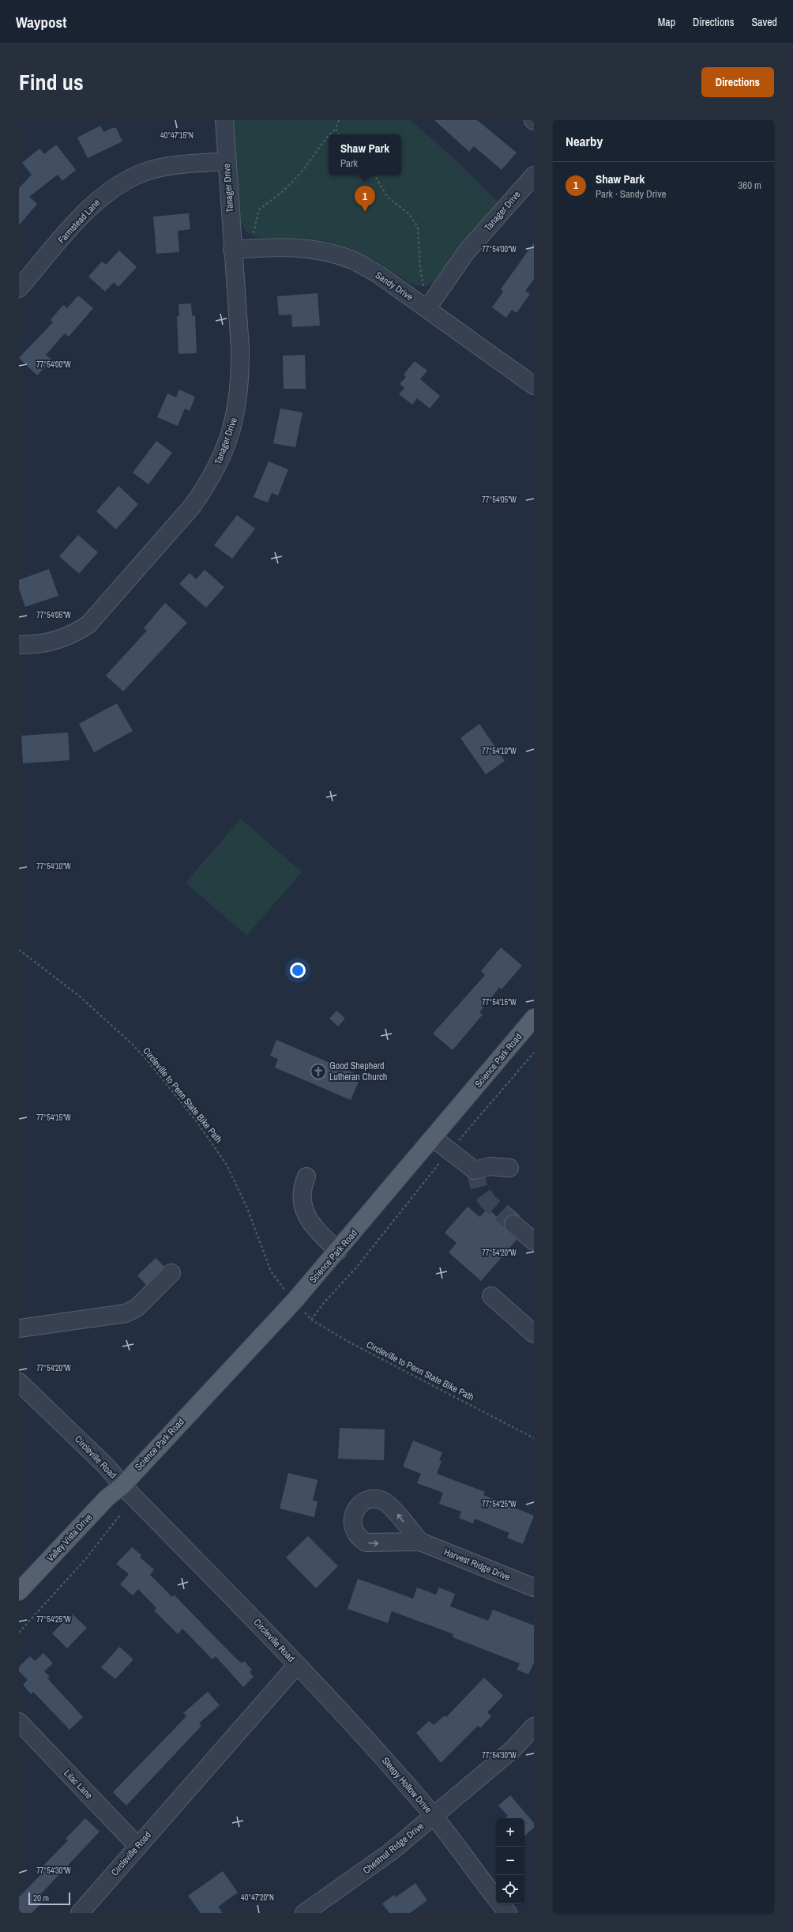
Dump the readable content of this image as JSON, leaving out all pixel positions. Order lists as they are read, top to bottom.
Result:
{
  "streets": {
    "main road": ["Science Park Road", "Valley Vista Drive"],
    "street": [
      "Tanager Drive",
      "Farmstead Lane",
      "Sandy Drive",
      "Circleville Road",
      "Harvest Ridge Drive",
      "Lilac Lane",
      "Sleepy Hollow Drive",
      "Chestnut Ridge Drive"
    ],
    "path": ["Circleville to Penn State Bike Path"]
  },
  "crossings": [
    ["Tanager Drive", "Farmstead Lane"],
    ["Tanager Drive", "Sandy Drive"],
    ["Science Park Road", "Circleville Road"],
    ["Science Park Road", "Valley Vista Drive"],
    ["Circleville Road", "Valley Vista Drive"],
    ["Circleville Road", "Lilac Lane"],
    ["Circleville Road", "Sleepy Hollow Drive"],
    ["Sleepy Hollow Drive", "Chestnut Ridge Drive"]
  ],
  "places": {
    "church": ["Good Shepherd Lutheran Church"]
  },
  "scale_bar": "20 m",
  "page": {
    "header": "Waypost",
    "nav": ["Map", "Directions", "Saved"],
    "title": "Find us",
    "buttons": "Directions",
    "heading": "Nearby",
    "popup": ["Shaw Park", "Park"],
    "list": [
      {
        "mark": "1",
        "name": "Shaw Park",
        "note": "Park · Sandy Drive",
        "value": "360 m"
      }
    ],
    "pins": "1",
    "map_buttons": ["+", "−"],
    "scale": "20 m"
  },
  "coordinates": [
    "40°47'15\"N",
    "77°54'00\"W",
    "77°54'05\"W",
    "77°54'10\"W",
    "77°54'15\"W",
    "77°54'20\"W",
    "77°54'25\"W",
    "77°54'30\"W",
    "40°47'20\"N"
  ]
}
